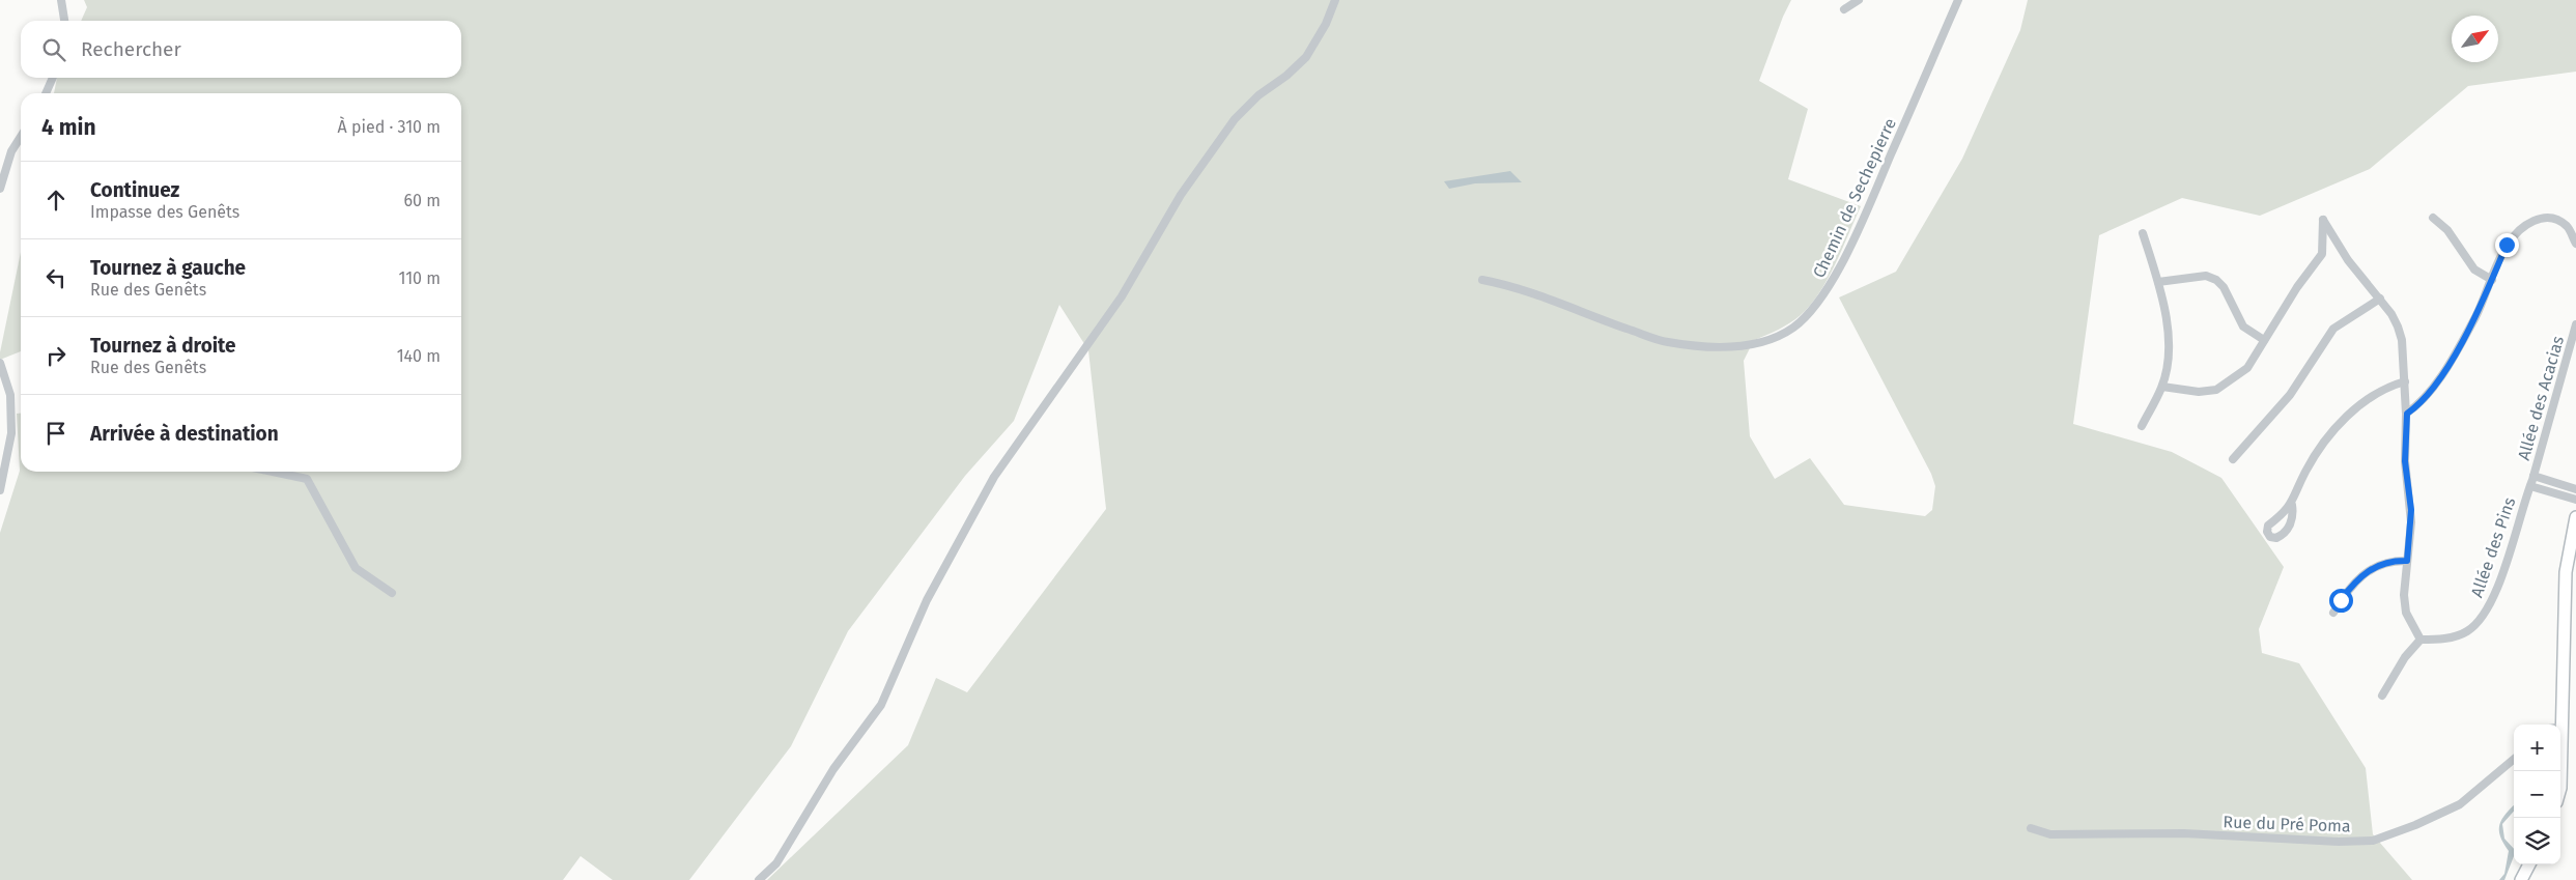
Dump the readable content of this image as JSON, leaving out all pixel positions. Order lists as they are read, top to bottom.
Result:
{
  "streets": {
    "street": [
      "Chemin de Sechepierre",
      "Allée des Acacias",
      "Allée des Pins",
      "Rue du Pré Poma"
    ]
  },
  "crossings": [
    ["Allée des Acacias", "Allée des Pins"]
  ],
  "north": "top right",
  "page": {
    "search": "Rechercher",
    "heading": ["4 min", "À pied · 310 m"],
    "list": [
      ["Continuez", "Impasse des Genêts", "60 m"],
      ["Tournez à gauche", "Rue des Genêts", "110 m"],
      ["Tournez à droite", "Rue des Genêts", "140 m"],
      "Arrivée à destination"
    ],
    "map_buttons": ["+", "−"]
  }
}
